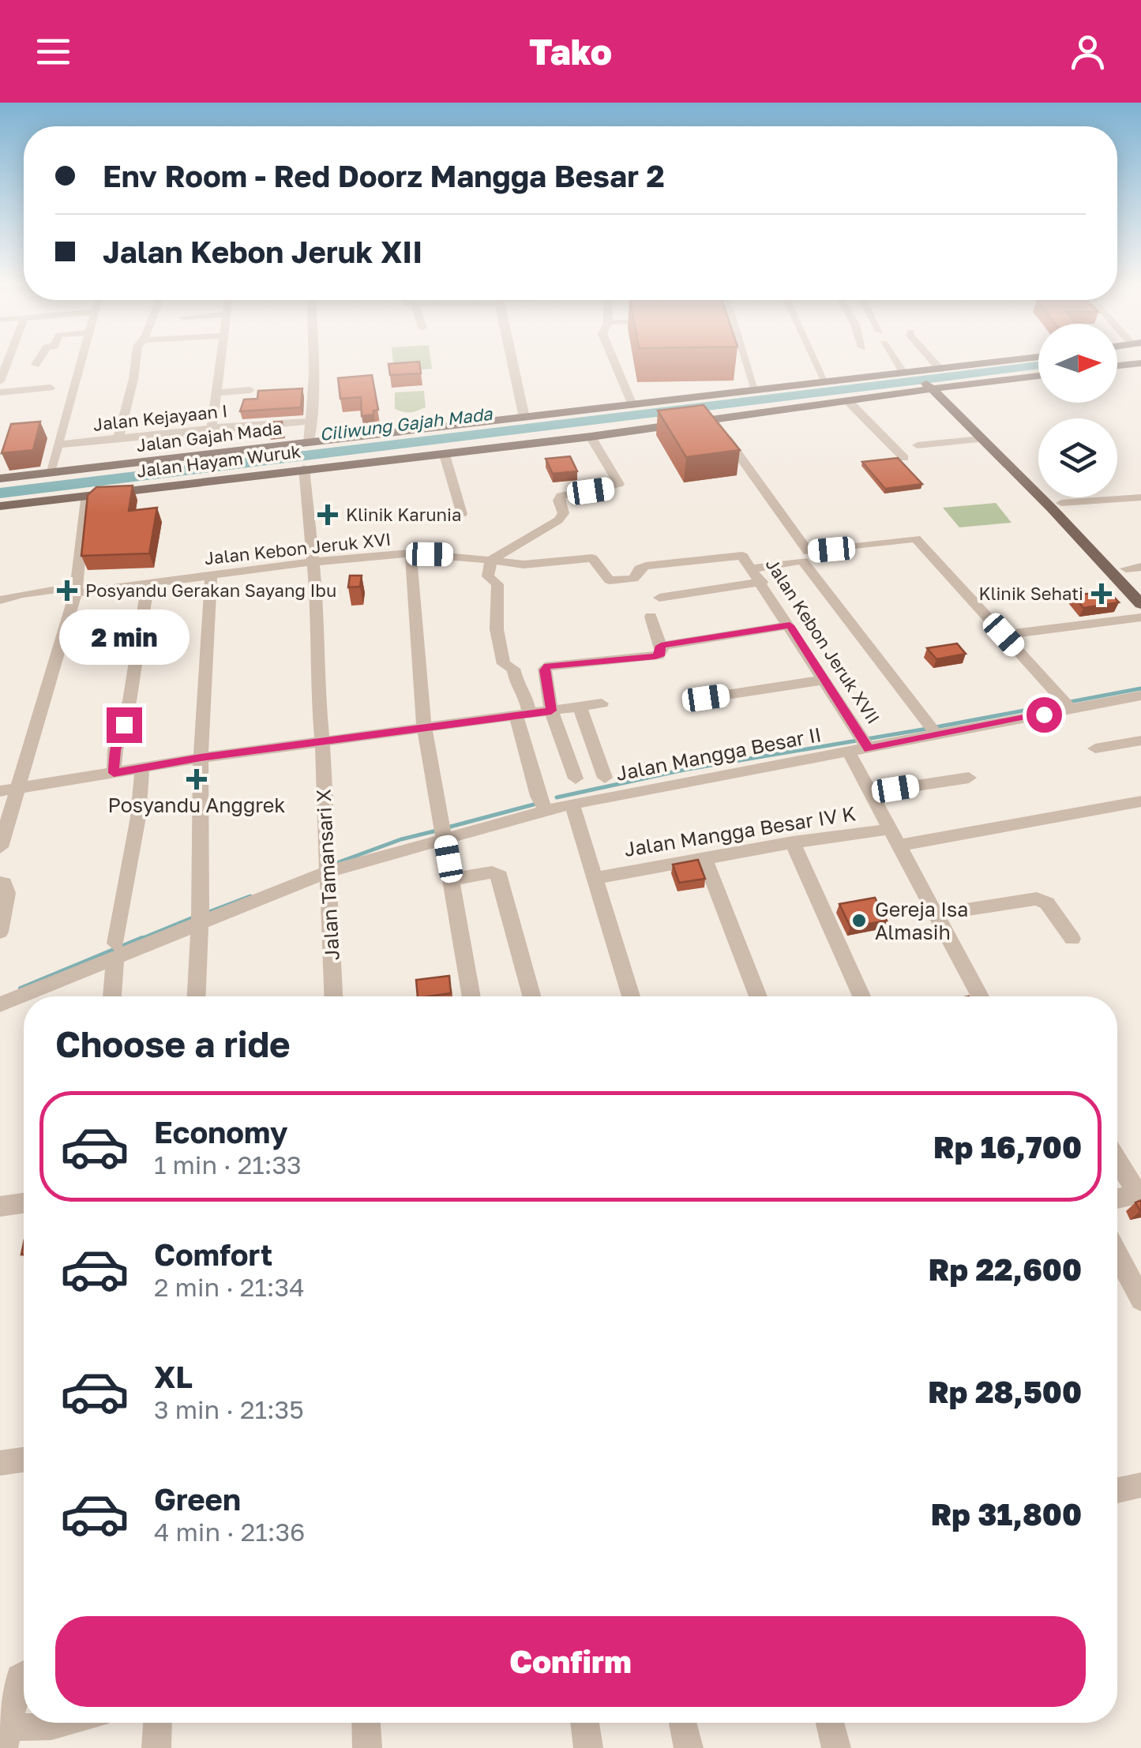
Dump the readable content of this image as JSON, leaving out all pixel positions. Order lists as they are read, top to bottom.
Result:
{
  "streets": {
    "main road": ["Jalan Gajah Mada", "Jalan Hayam Wuruk"],
    "street": [
      "Jalan Kejayaan I",
      "Jalan Kebon Jeruk XVI",
      "Jalan Kebon Jeruk XVII",
      "Jalan Mangga Besar II",
      "Jalan Mangga Besar IV K",
      "Jalan Tamansari X"
    ]
  },
  "crossings": [
    ["Jalan Gajah Mada", "Jalan Hayam Wuruk"],
    ["Jalan Hayam Wuruk", "Jalan Tamansari X"],
    ["Jalan Kebon Jeruk XVI", "Jalan Kebon Jeruk XVII"],
    ["Jalan Kebon Jeruk XVI", "Jalan Tamansari X"],
    ["Jalan Kebon Jeruk XVII", "Jalan Mangga Besar II"],
    ["Jalan Mangga Besar II", "Jalan Tamansari X"]
  ],
  "water": ["Ciliwung Gajah Mada"],
  "places": {
    "health": [
      "Klinik Karunia",
      "Posyandu Gerakan Sayang Ibu",
      "Klinik Sehati",
      "Posyandu Anggrek"
    ],
    "other": ["Gereja Isa Almasih"]
  },
  "north": "right",
  "page": {
    "header": "Tako",
    "banner": ["Env Room - Red Doorz Mangga Besar 2", "Jalan Kebon Jeruk XII"],
    "bubble": "2 min",
    "heading": "Choose a ride",
    "list": [
      {
        "name": "Economy",
        "note": "1 min · 21:33",
        "value": "Rp 16,700"
      },
      {
        "name": "Comfort",
        "note": "2 min · 21:34",
        "value": "Rp 22,600"
      },
      {
        "name": "XL",
        "note": "3 min · 21:35",
        "value": "Rp 28,500"
      },
      {
        "name": "Green",
        "note": "4 min · 21:36",
        "value": "Rp 31,800"
      }
    ],
    "buttons": "Confirm"
  }
}
